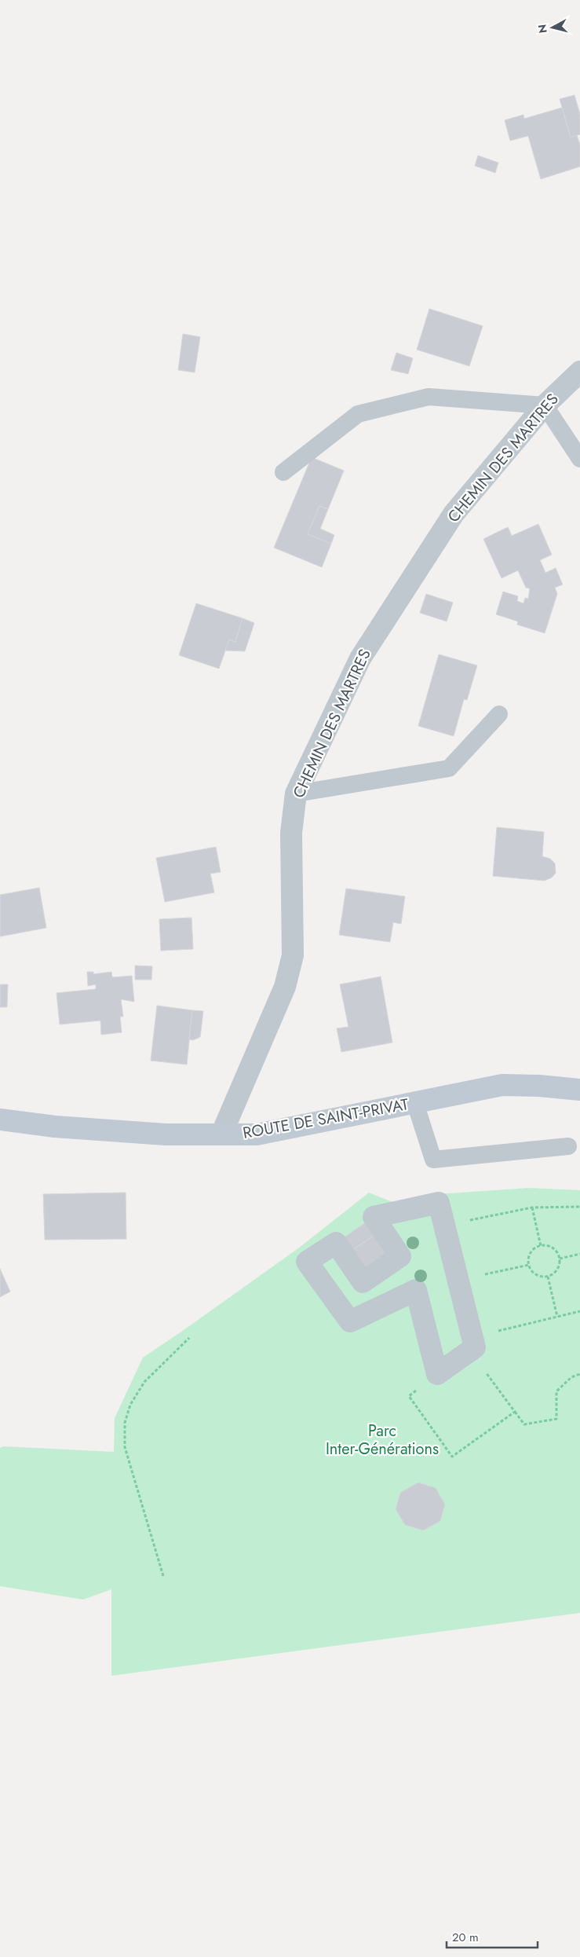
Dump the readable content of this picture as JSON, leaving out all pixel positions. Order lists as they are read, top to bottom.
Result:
{
  "streets": {
    "street": ["CHEMIN DES MARTRES", "ROUTE DE SAINT-PRIVAT"]
  },
  "crossings": [
    ["CHEMIN DES MARTRES", "ROUTE DE SAINT-PRIVAT"]
  ],
  "parks": ["Parc Inter-Générations"],
  "scale_bar": "20 m",
  "north": "left"
}
